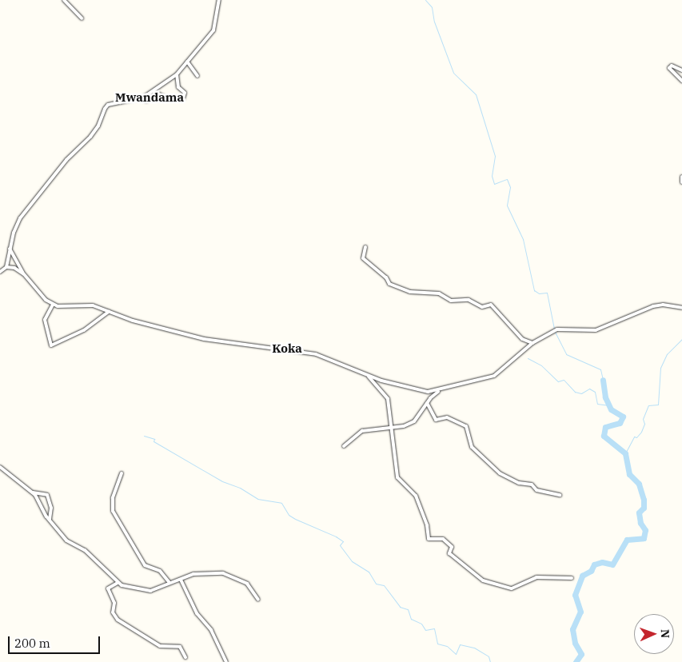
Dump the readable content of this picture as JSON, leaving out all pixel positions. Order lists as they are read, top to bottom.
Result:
{
  "districts": ["Mwandama", "Koka"],
  "scale_bar": "200 m",
  "north": "right"
}
